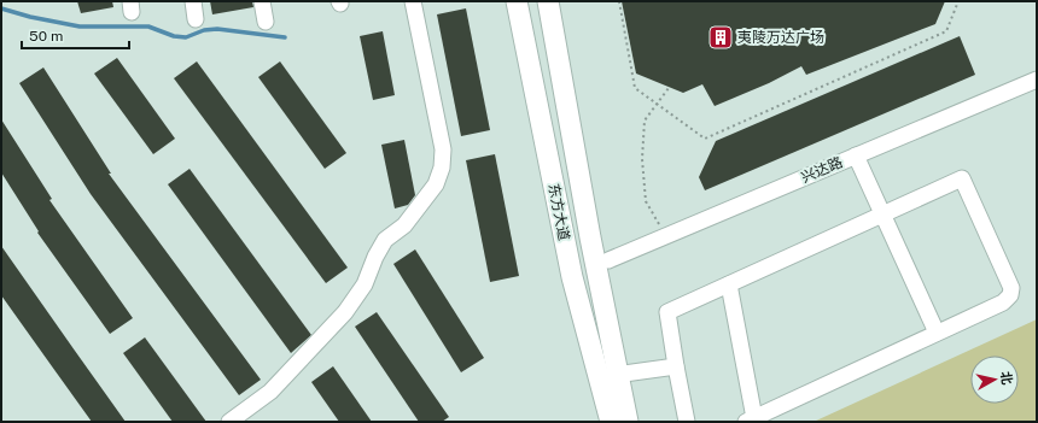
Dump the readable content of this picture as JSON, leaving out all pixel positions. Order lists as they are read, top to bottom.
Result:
{
  "streets": {
    "main road": ["东方大道"],
    "street": ["兴达路"]
  },
  "places": {
    "building": ["夷陵万达广场"]
  },
  "scale_bar": "50 m",
  "north": "right"
}
